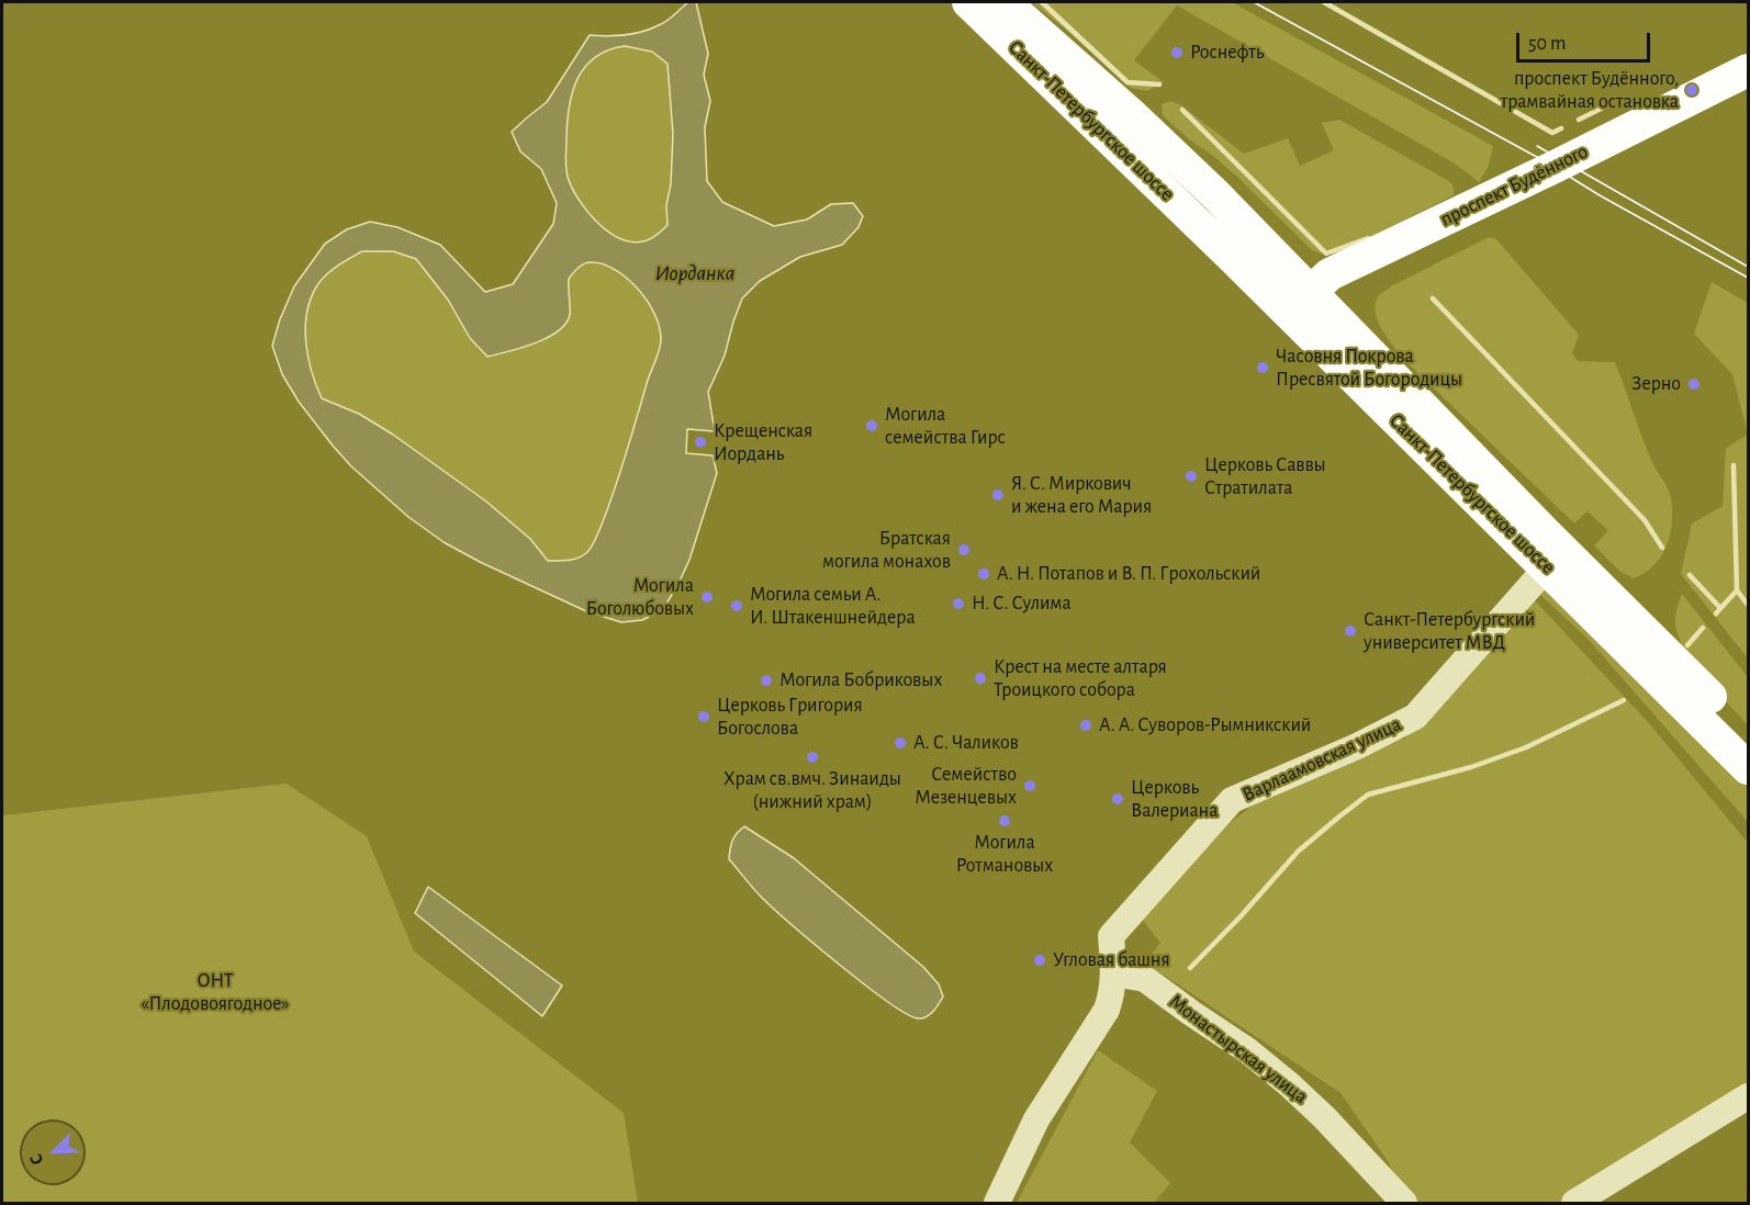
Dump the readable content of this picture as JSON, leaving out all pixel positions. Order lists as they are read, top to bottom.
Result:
{
  "streets": {
    "main road": ["Санкт-Петербургское шоссе", "проспект Будённого"],
    "street": ["Варлаамовская улица", "Монастырская улица"]
  },
  "crossings": [
    ["Санкт-Петербургское шоссе", "проспект Будённого"],
    ["Санкт-Петербургское шоссе", "Варлаамовская улица"],
    ["Варлаамовская улица", "Монастырская улица"]
  ],
  "water": ["Иорданка"],
  "parks": ["ОНТ «Плодовоягодное»"],
  "places": [
    "Роснефть",
    "проспект Будённого, трамвайная остановка",
    "Часовня Покрова Пресвятой Богородицы",
    "Зерно",
    "Могила семейства Гирс",
    "Крещенская Иордань",
    "Церковь Саввы Стратилата",
    "Я. С. Миркович и жена его Мария",
    "Братская могила монахов",
    "А. Н. Потапов и В. П. Грохольский",
    "Могила Боголюбовых",
    "Н. С. Сулима",
    "Могила семьи А. И. Штакеншнейдера",
    "Санкт-Петербургский университет МВД",
    "Крест на месте алтаря Троицкого собора",
    "Могила Бобриковых",
    "Церковь Григория Богослова",
    "А. А. Суворов-Рымникский",
    "А. С. Чаликов",
    "Храм св.вмч. Зинаиды (нижний храм)",
    "Семейство Мезенцевых",
    "Церковь Валериана",
    "Могила Ротмановых",
    "Угловая башня"
  ],
  "scale_bar": "50 m",
  "north": "bottom left"
}
